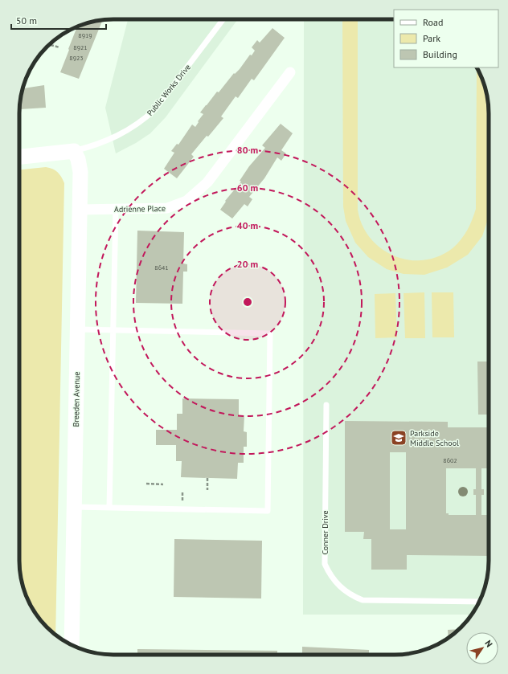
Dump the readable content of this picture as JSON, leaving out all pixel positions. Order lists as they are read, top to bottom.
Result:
{
  "streets": {
    "street": ["Adrienne Place", "Breeden Avenue"],
    "lane": ["Public Works Drive", "Conner Drive"]
  },
  "crossings": [
    ["Public Works Drive", "Breeden Avenue"],
    ["Adrienne Place", "Breeden Avenue"]
  ],
  "places": {
    "school or university": ["Parkside Middle School"]
  },
  "house_numbers": [
    "8919",
    "8921",
    "8923",
    "8641",
    "8602"
  ],
  "legend": ["Road", "Park", "Building"],
  "scale_bar": "50 m",
  "north": "top right",
  "rings": [
    "80 m",
    "60 m",
    "40 m",
    "20 m"
  ]
}
